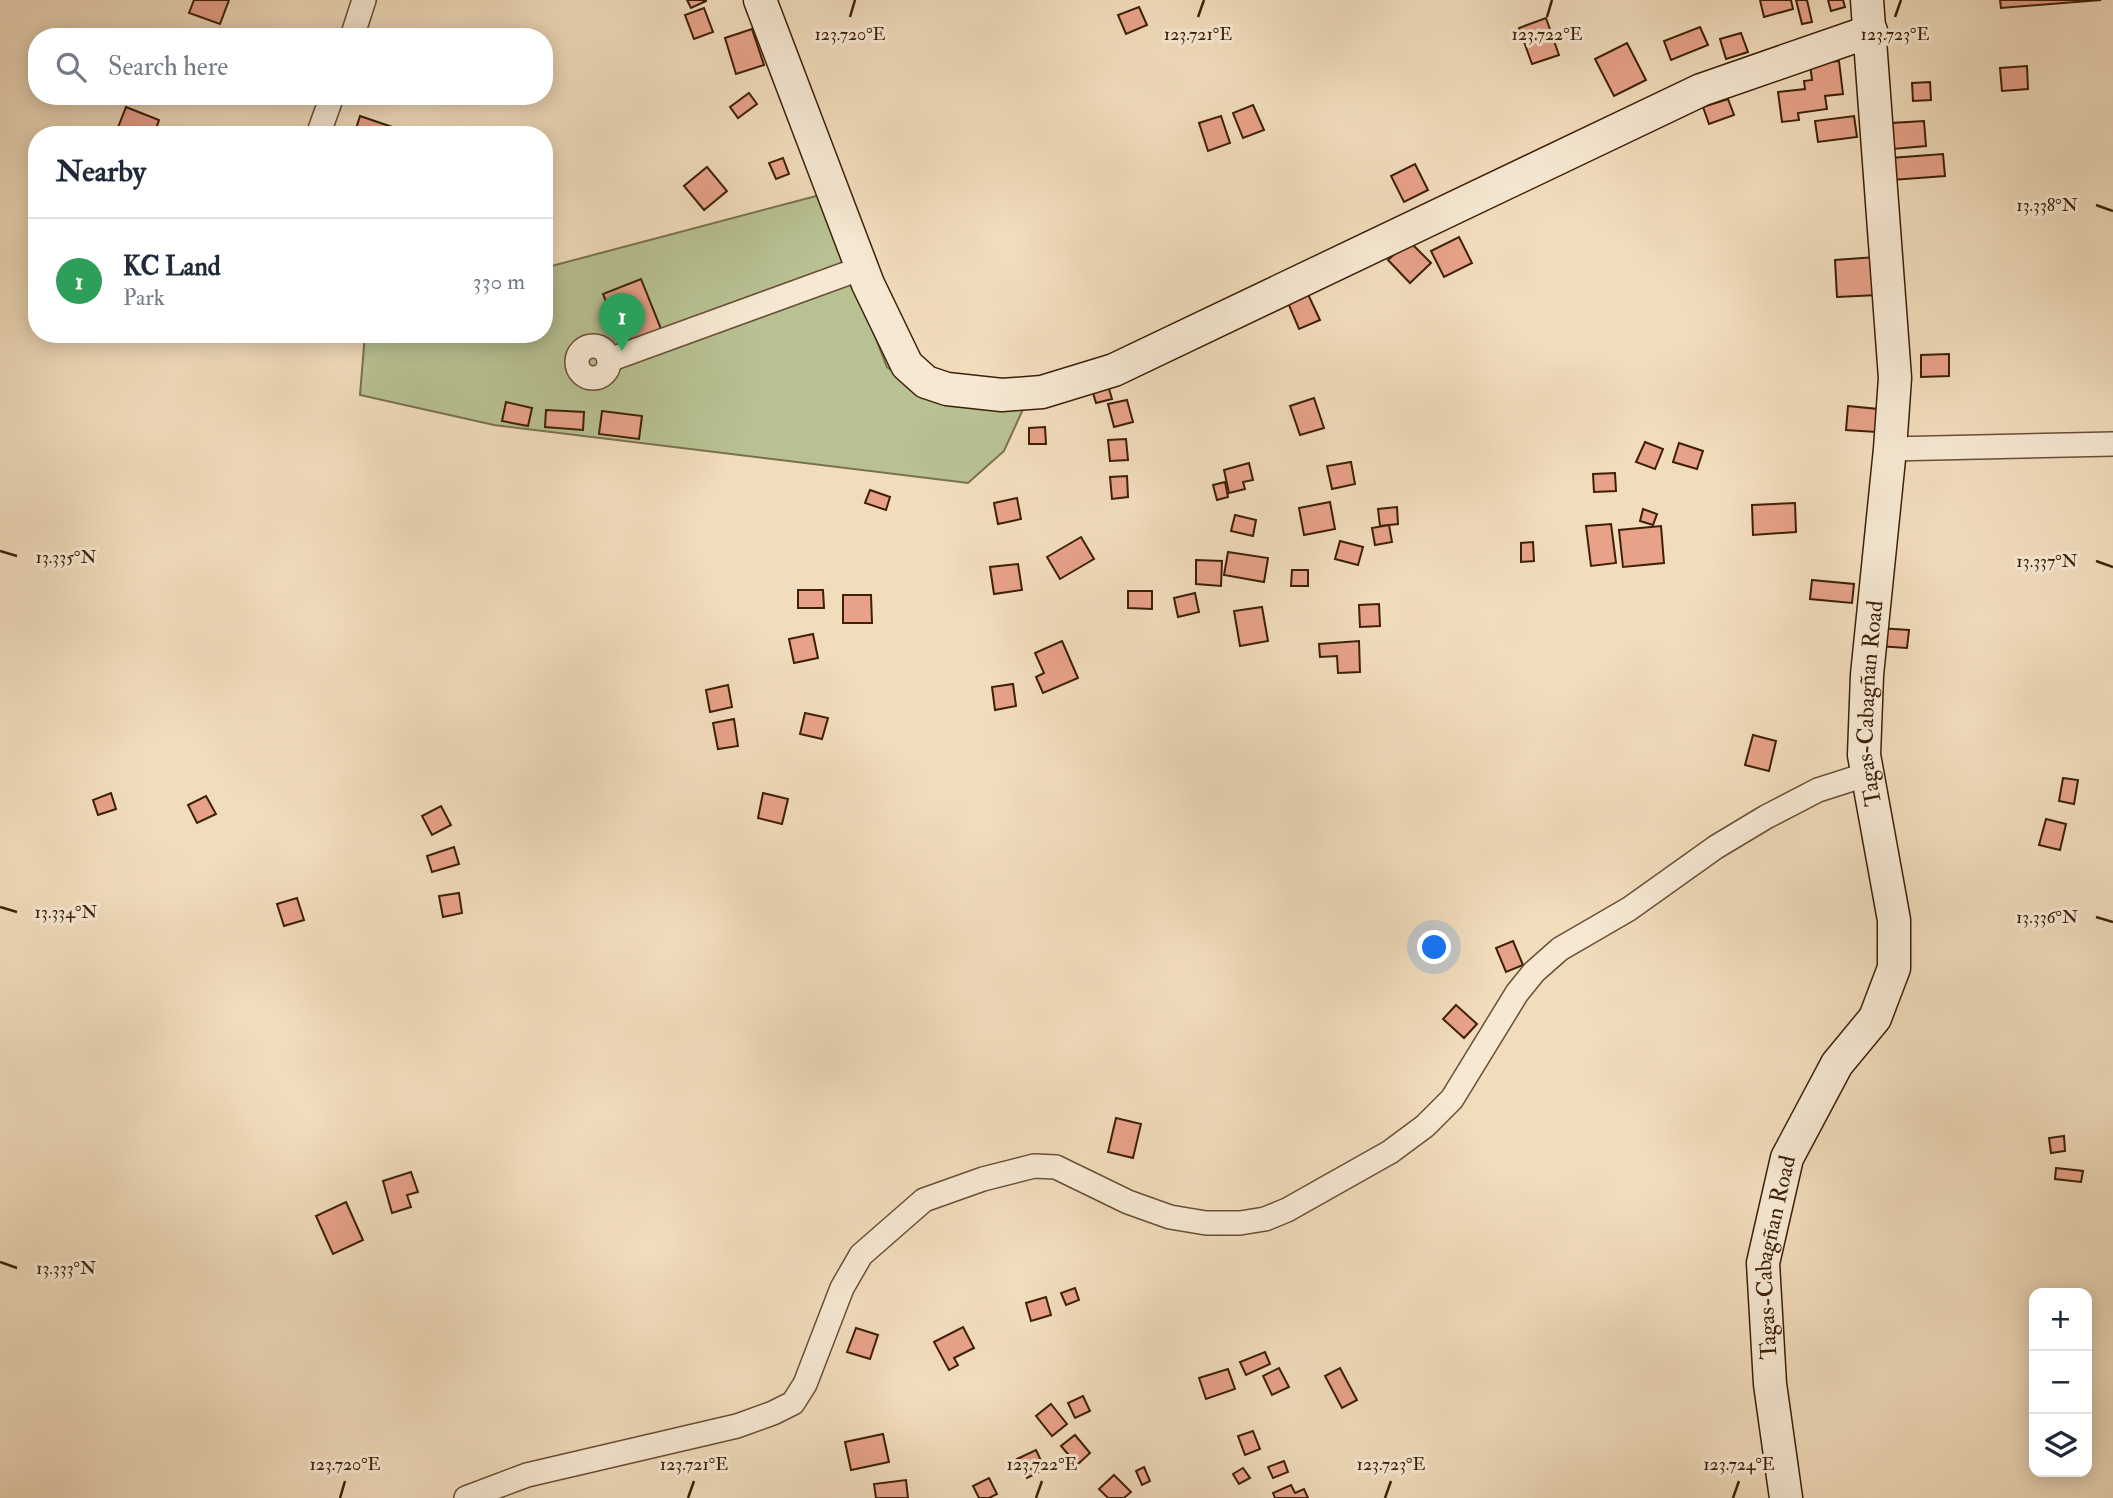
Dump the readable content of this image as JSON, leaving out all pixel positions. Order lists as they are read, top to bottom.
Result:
{
  "streets": {
    "street": ["Tagas-Cabagñan Road"]
  },
  "page": {
    "search": "Search here",
    "heading": "Nearby",
    "list": [
      {
        "mark": "1",
        "name": "KC Land",
        "note": "Park",
        "value": "330 m"
      }
    ],
    "pins": "1",
    "map_buttons": ["+", "−"]
  },
  "coordinates": [
    "123.720°E",
    "123.721°E",
    "123.722°E",
    "123.723°E",
    "13.338°N",
    "13.335°N",
    "13.337°N",
    "13.334°N",
    "13.336°N",
    "13.333°N",
    "123.724°E"
  ]
}
